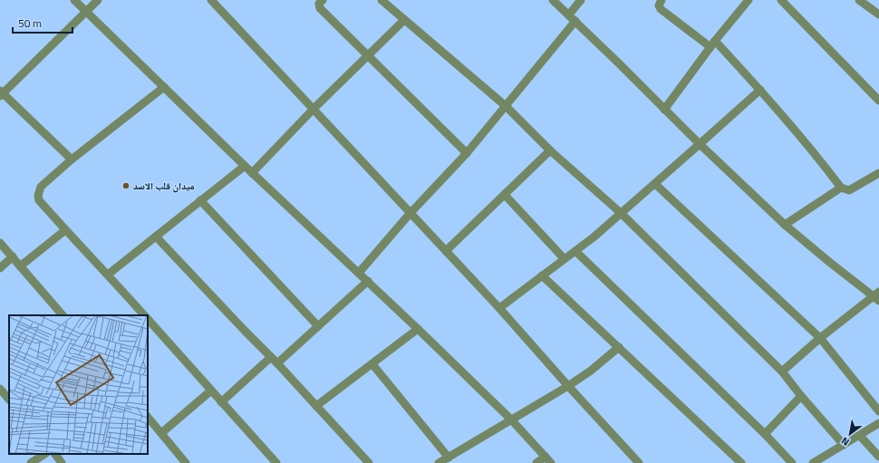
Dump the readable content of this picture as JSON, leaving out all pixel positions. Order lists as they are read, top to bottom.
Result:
{
  "places": ["ميدان قلب الاسد"],
  "scale_bar": "50 m",
  "north": "bottom left"
}
